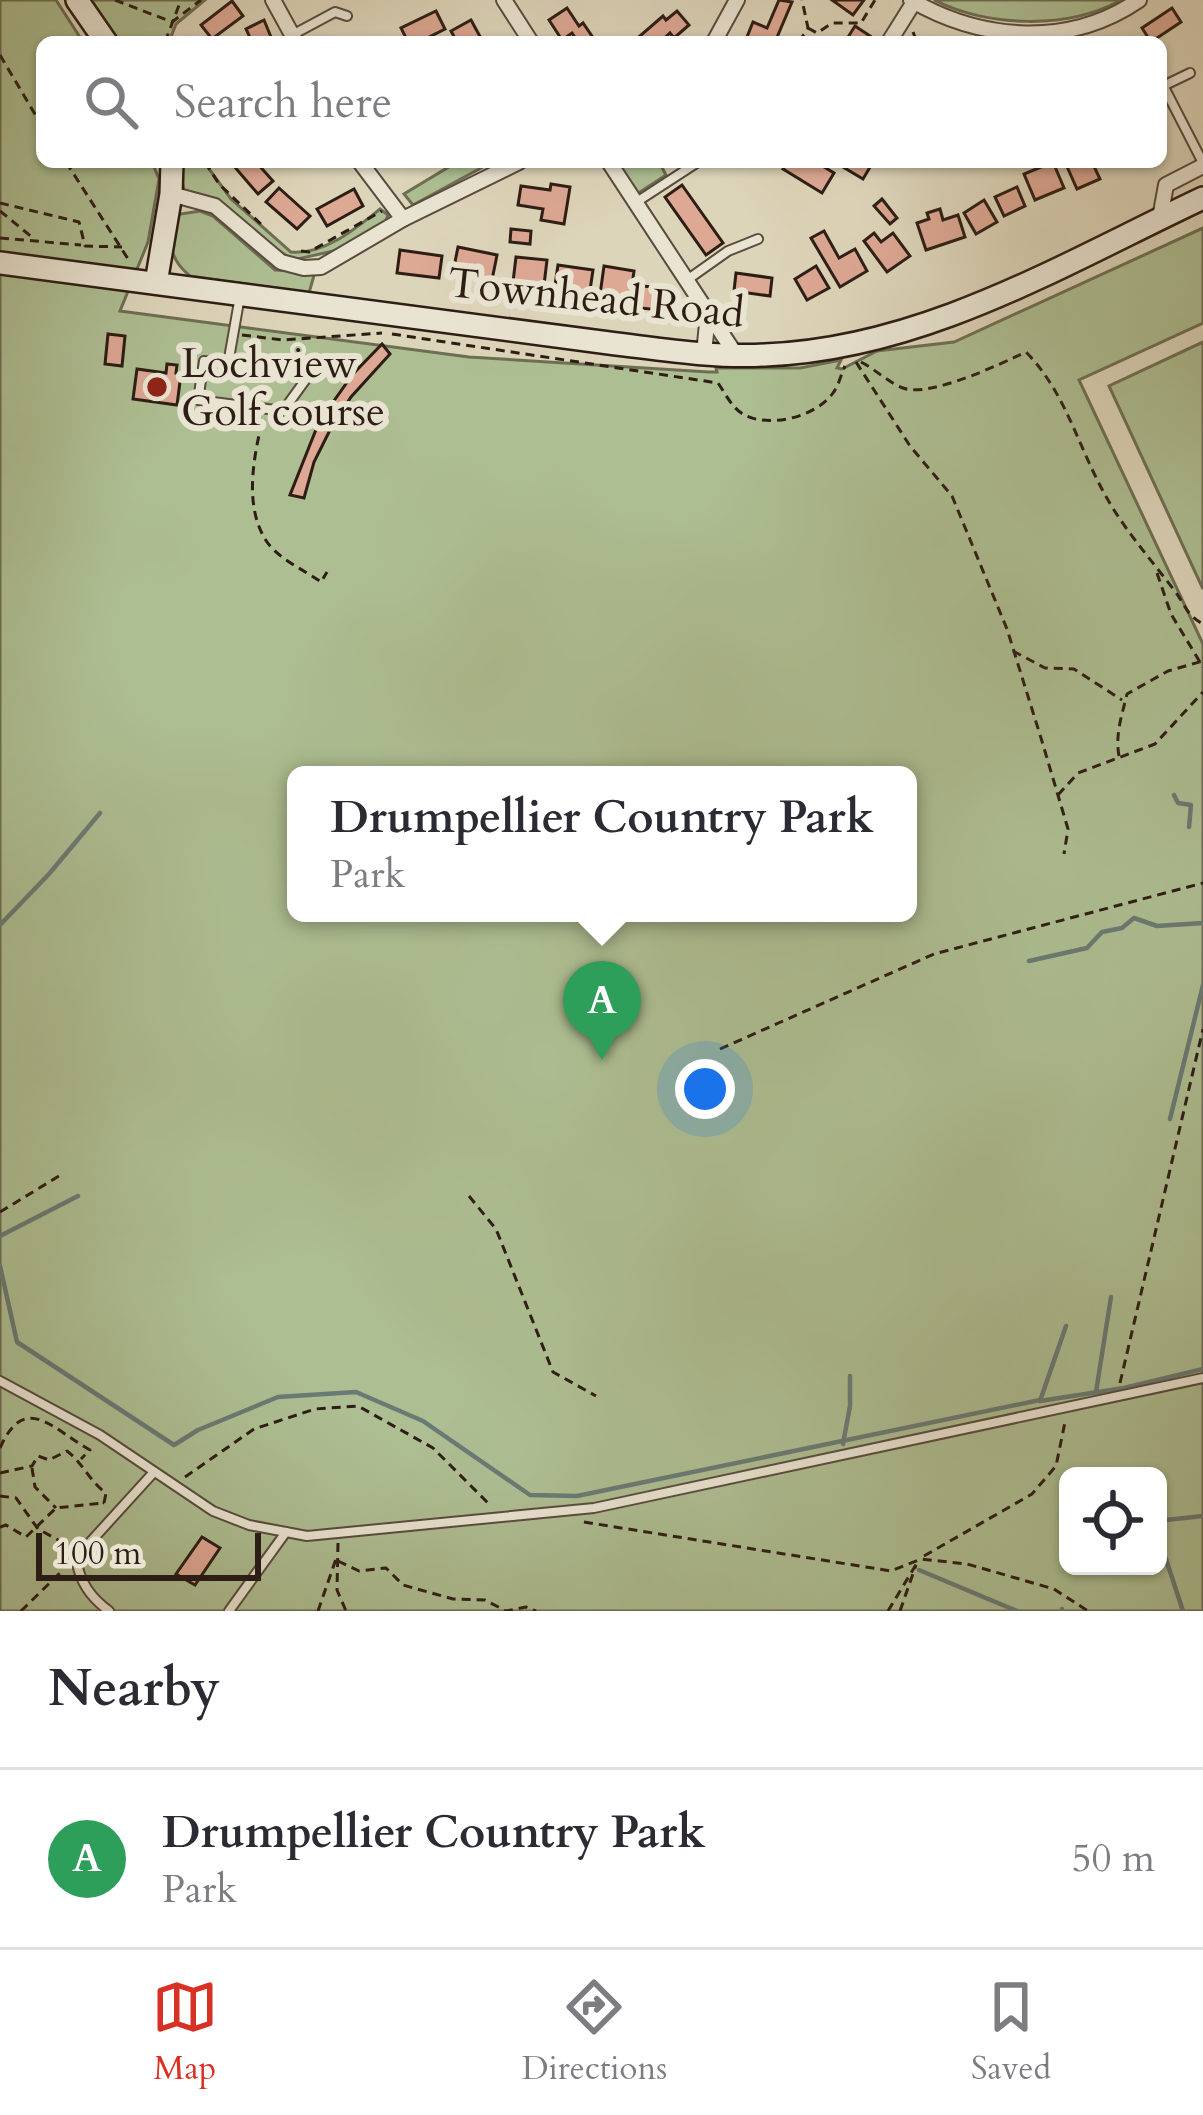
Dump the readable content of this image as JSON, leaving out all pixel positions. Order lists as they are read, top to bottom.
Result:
{
  "streets": {
    "street": ["Townhead Road"]
  },
  "places": ["Lochview Golf course"],
  "scale_bar": "100 m",
  "page": {
    "search": "Search here",
    "popup": ["Drumpellier Country Park", "Park"],
    "pins": "A",
    "scale": "100 m",
    "heading": "Nearby",
    "list": [
      {
        "mark": "A",
        "name": "Drumpellier Country Park",
        "note": "Park",
        "value": "50 m"
      }
    ],
    "nav": ["Map", "Directions", "Saved"]
  }
}
